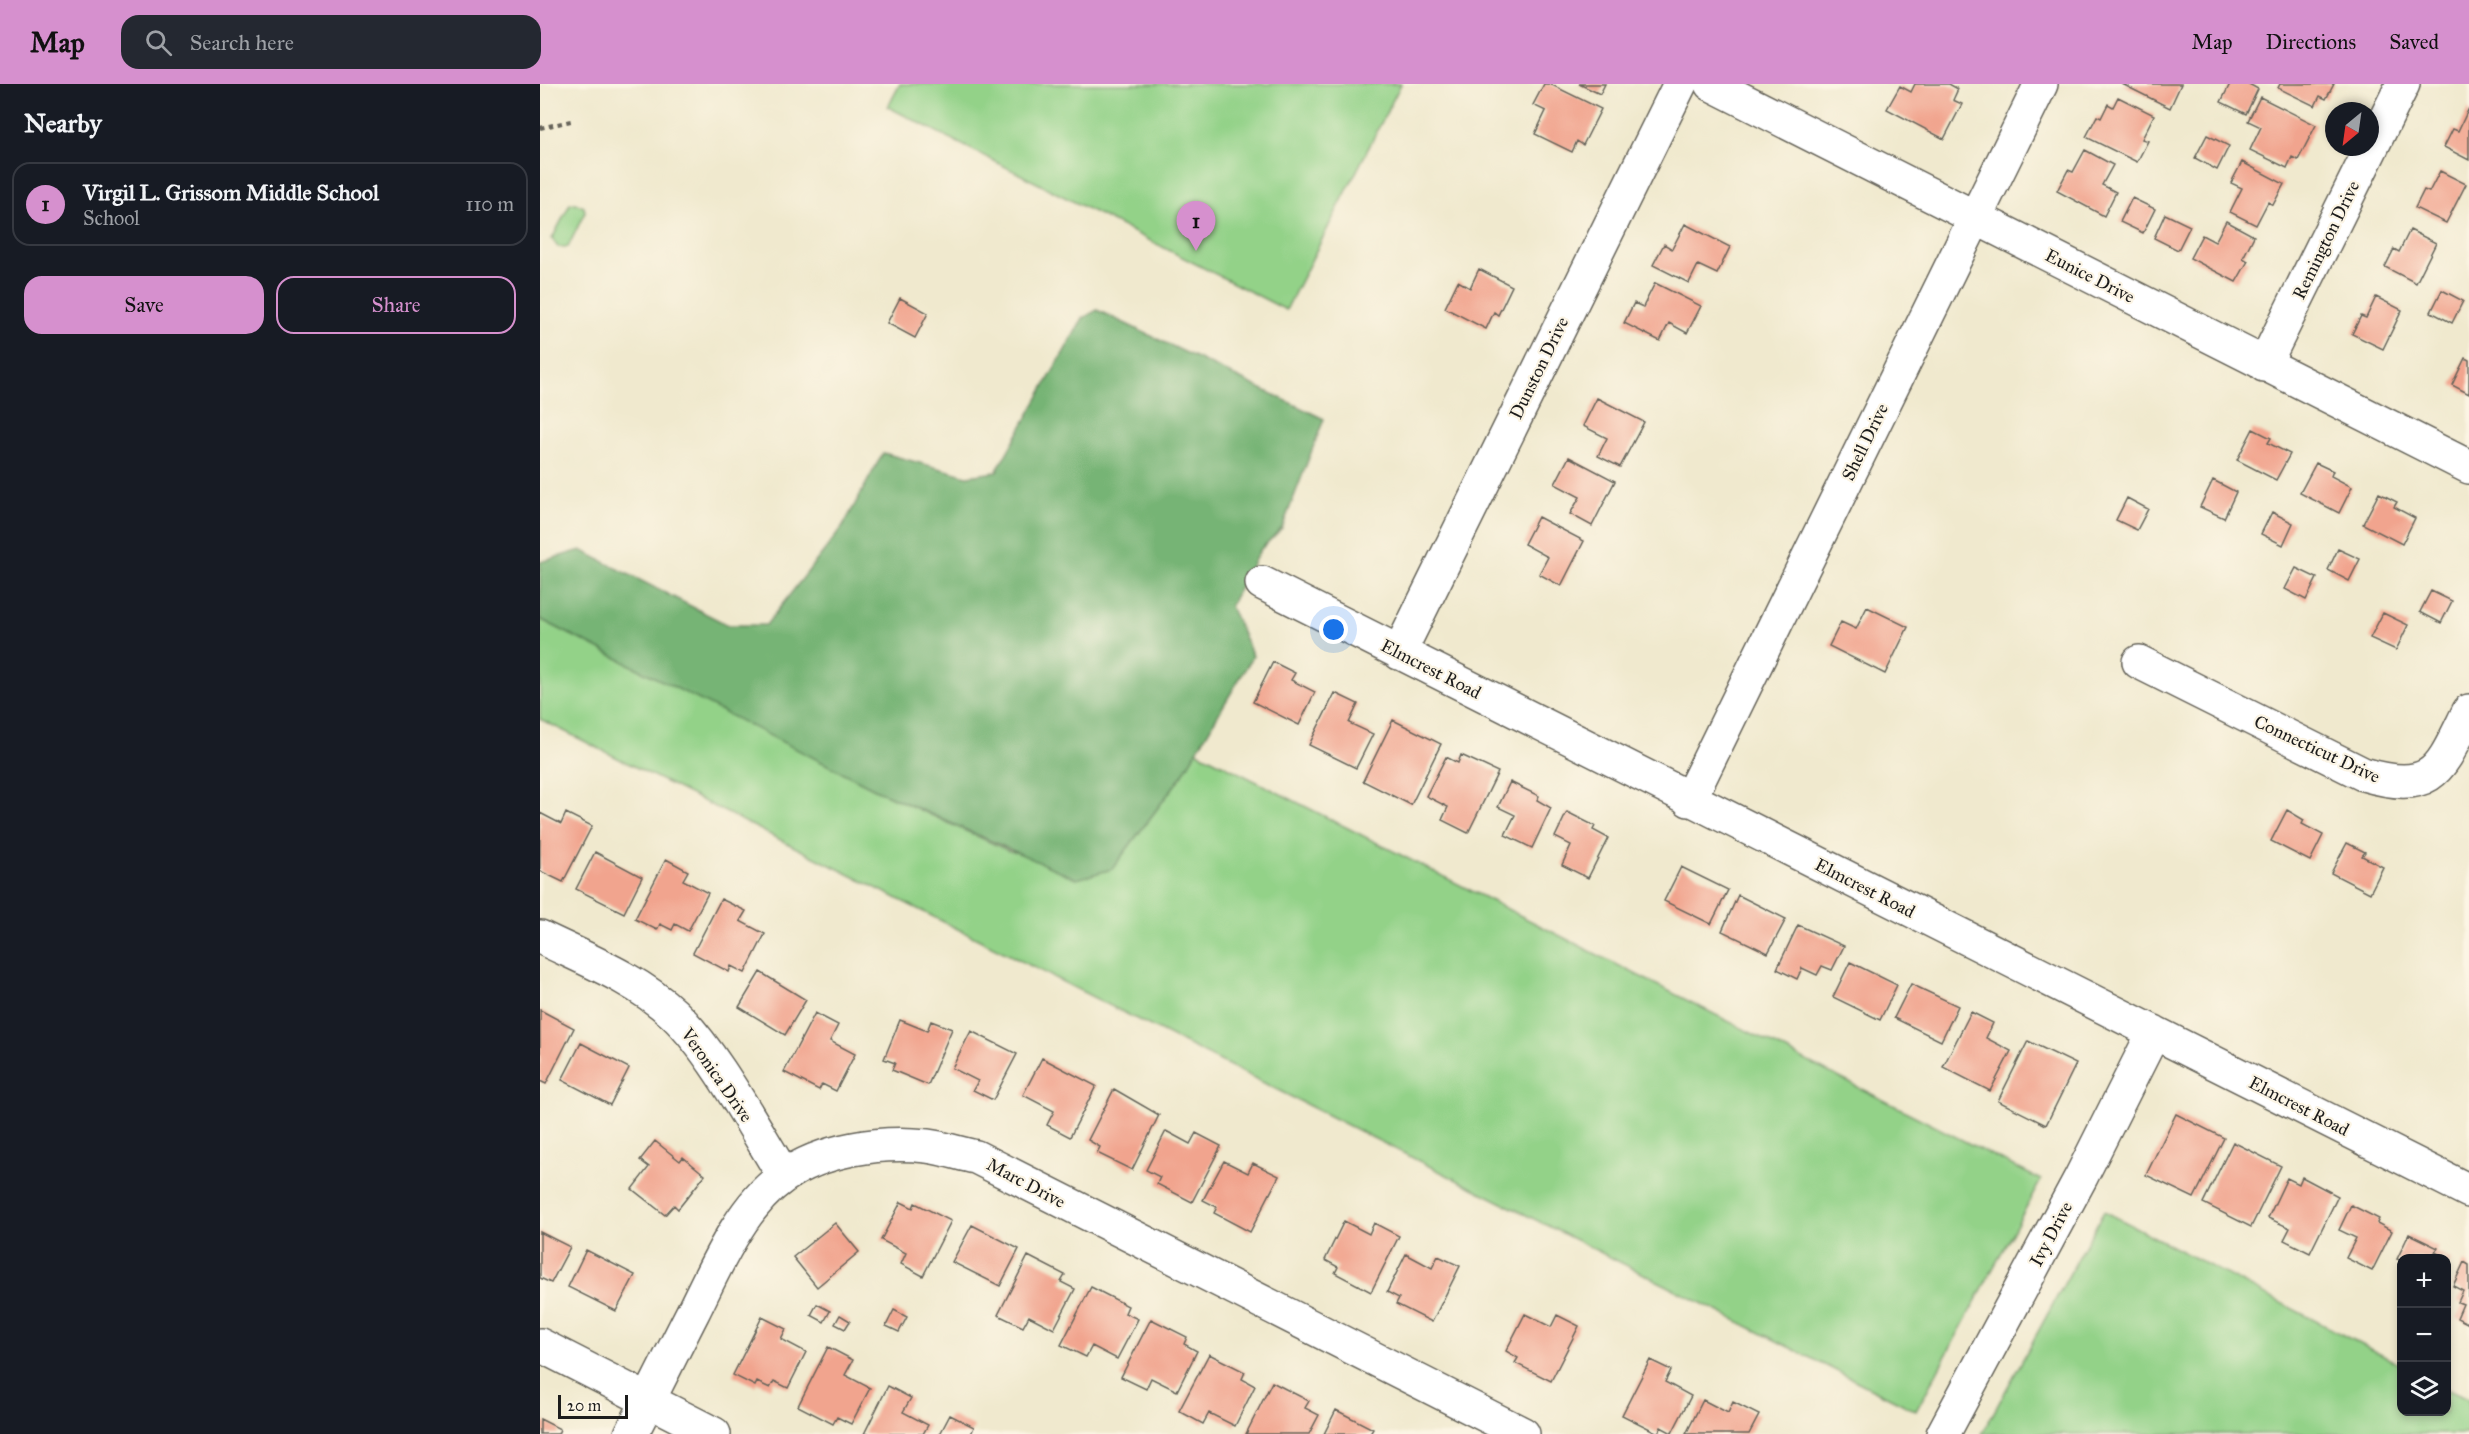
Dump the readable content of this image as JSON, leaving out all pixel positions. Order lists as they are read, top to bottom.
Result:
{
  "streets": {
    "street": [
      "Remington Drive",
      "Eunice Drive",
      "Dunston Drive",
      "Shell Drive",
      "Elmcrest Road",
      "Connecticut Drive",
      "Veronica Drive",
      "Marc Drive",
      "Ivy Drive"
    ]
  },
  "crossings": [
    ["Remington Drive", "Eunice Drive"],
    ["Eunice Drive", "Shell Drive"],
    ["Dunston Drive", "Elmcrest Road"],
    ["Shell Drive", "Elmcrest Road"],
    ["Elmcrest Road", "Ivy Drive"],
    ["Veronica Drive", "Marc Drive"]
  ],
  "scale_bar": "20 m",
  "north": "bottom left",
  "page": {
    "header": "Map",
    "search": "Search here",
    "nav": ["Map", "Directions", "Saved"],
    "heading": "Nearby",
    "list": [
      {
        "mark": "1",
        "name": "Virgil L. Grissom Middle School",
        "note": "School",
        "value": "110 m"
      }
    ],
    "pins": "1",
    "buttons": ["Save", "Share"],
    "map_buttons": ["+", "−"],
    "scale": "20 m"
  }
}
